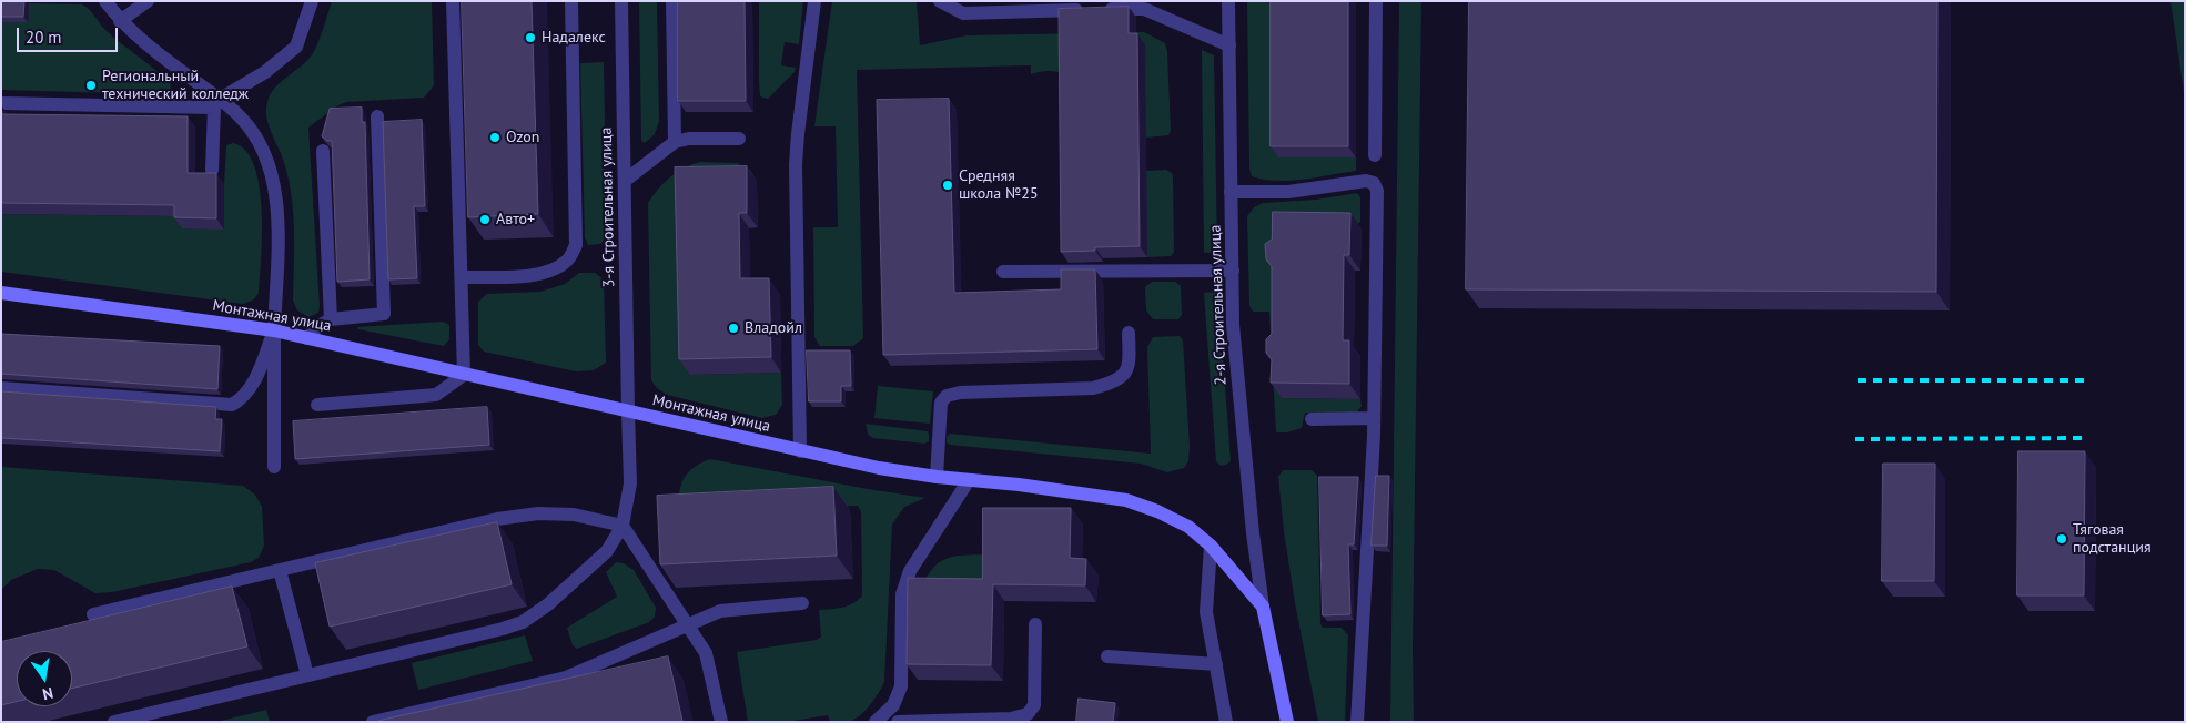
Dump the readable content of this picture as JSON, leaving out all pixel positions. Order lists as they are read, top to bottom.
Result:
{
  "streets": {
    "main road": ["Монтажная улица"],
    "street": ["3-я Строительная улица", "2-я Строительная улица"]
  },
  "crossings": [
    ["3-я Строительная улица", "Монтажная улица"],
    ["2-я Строительная улица", "Монтажная улица"]
  ],
  "places": [
    "Надалекс",
    "Региональный технический колледж",
    "Ozon",
    "Средняя школа №25",
    "Авто+",
    "Владойл",
    "Тяговая подстанция"
  ],
  "scale_bar": "20 m",
  "north": "bottom"
}
